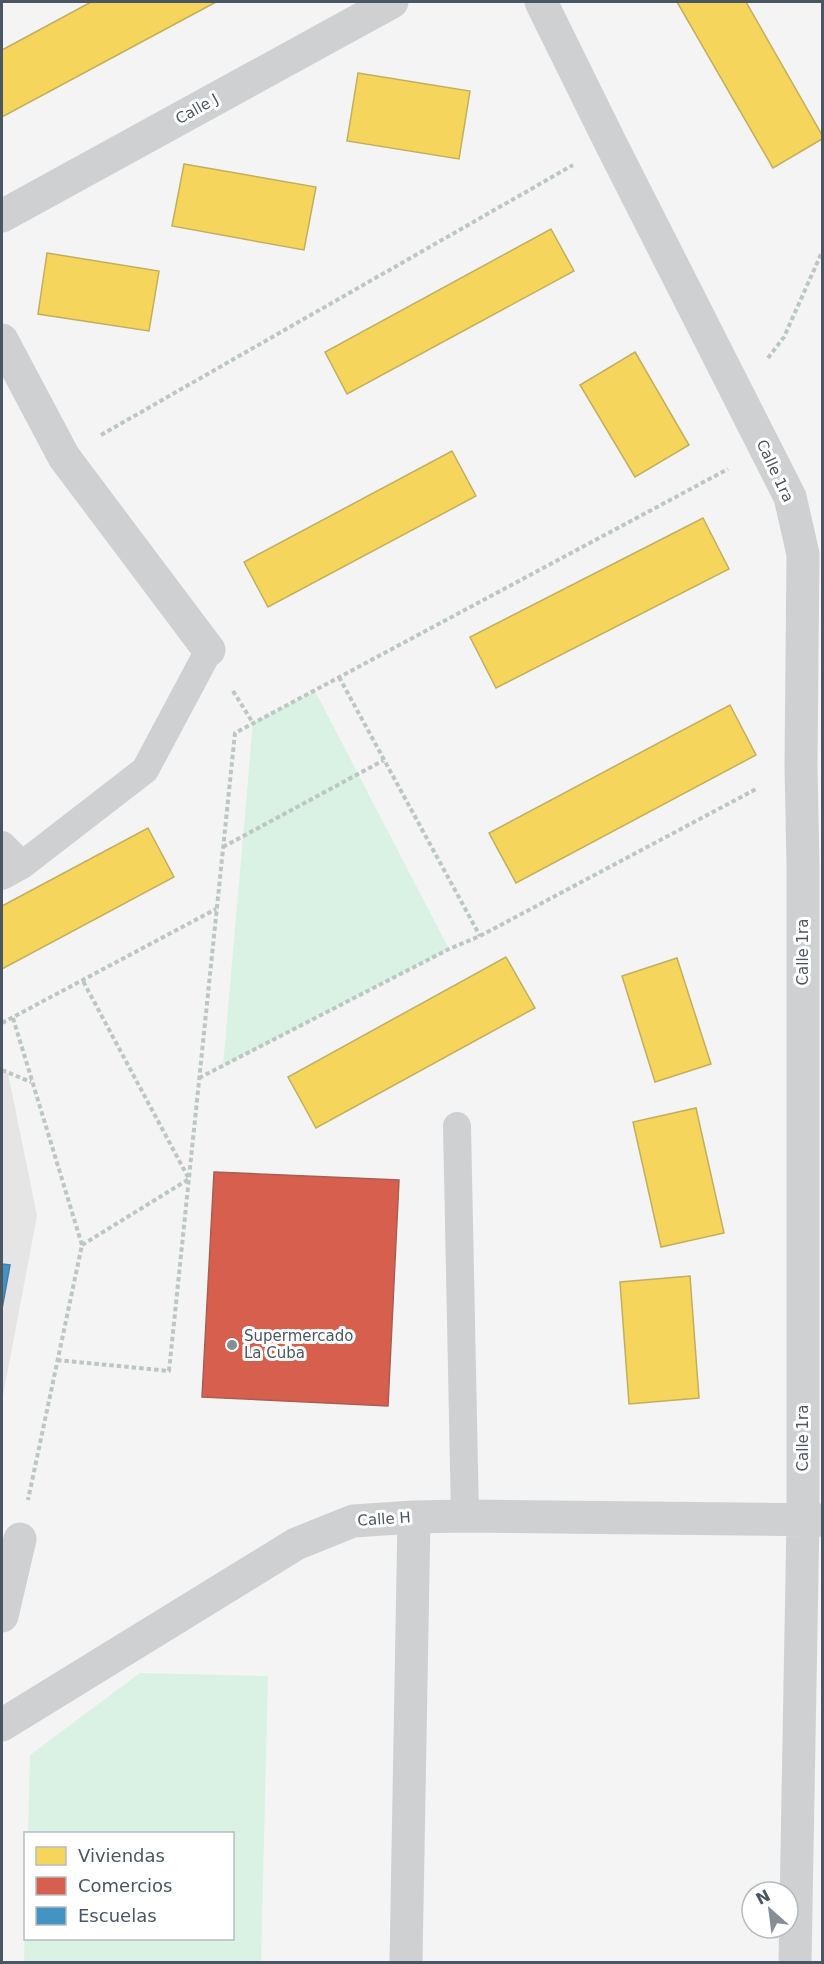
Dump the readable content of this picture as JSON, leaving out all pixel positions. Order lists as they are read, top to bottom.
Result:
{
  "streets": {
    "street": ["Calle J", "Calle 1ra", "Calle H"]
  },
  "crossings": [
    ["Calle 1ra", "Calle H"]
  ],
  "places": ["Supermercado La Cuba"],
  "legend": ["Viviendas", "Comercios", "Escuelas"],
  "north": "top left"
}
